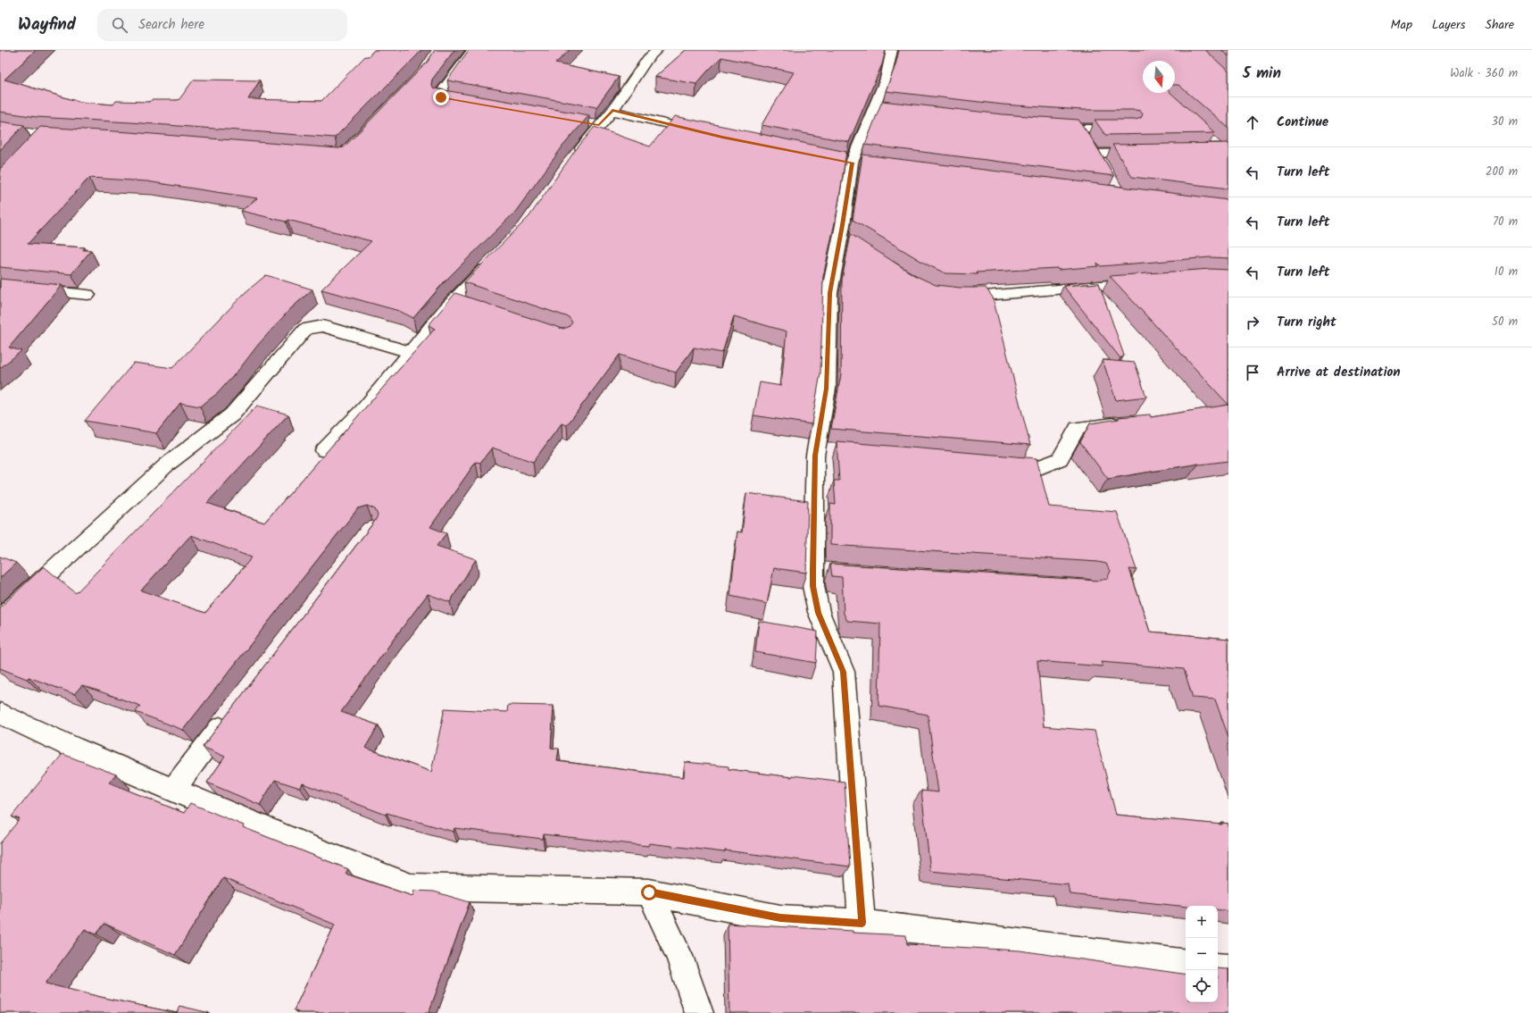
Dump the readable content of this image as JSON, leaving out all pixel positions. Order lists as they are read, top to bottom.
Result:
{
  "north": "bottom",
  "page": {
    "header": "Wayfind",
    "search": "Search here",
    "nav": ["Map", "Layers", "Share"],
    "heading": ["5 min", "Walk · 360 m"],
    "list": [
      ["Continue", "30 m"],
      ["Turn left", "200 m"],
      ["Turn left", "70 m"],
      ["Turn left", "10 m"],
      ["Turn right", "50 m"],
      "Arrive at destination"
    ],
    "map_buttons": ["+", "−"]
  }
}
